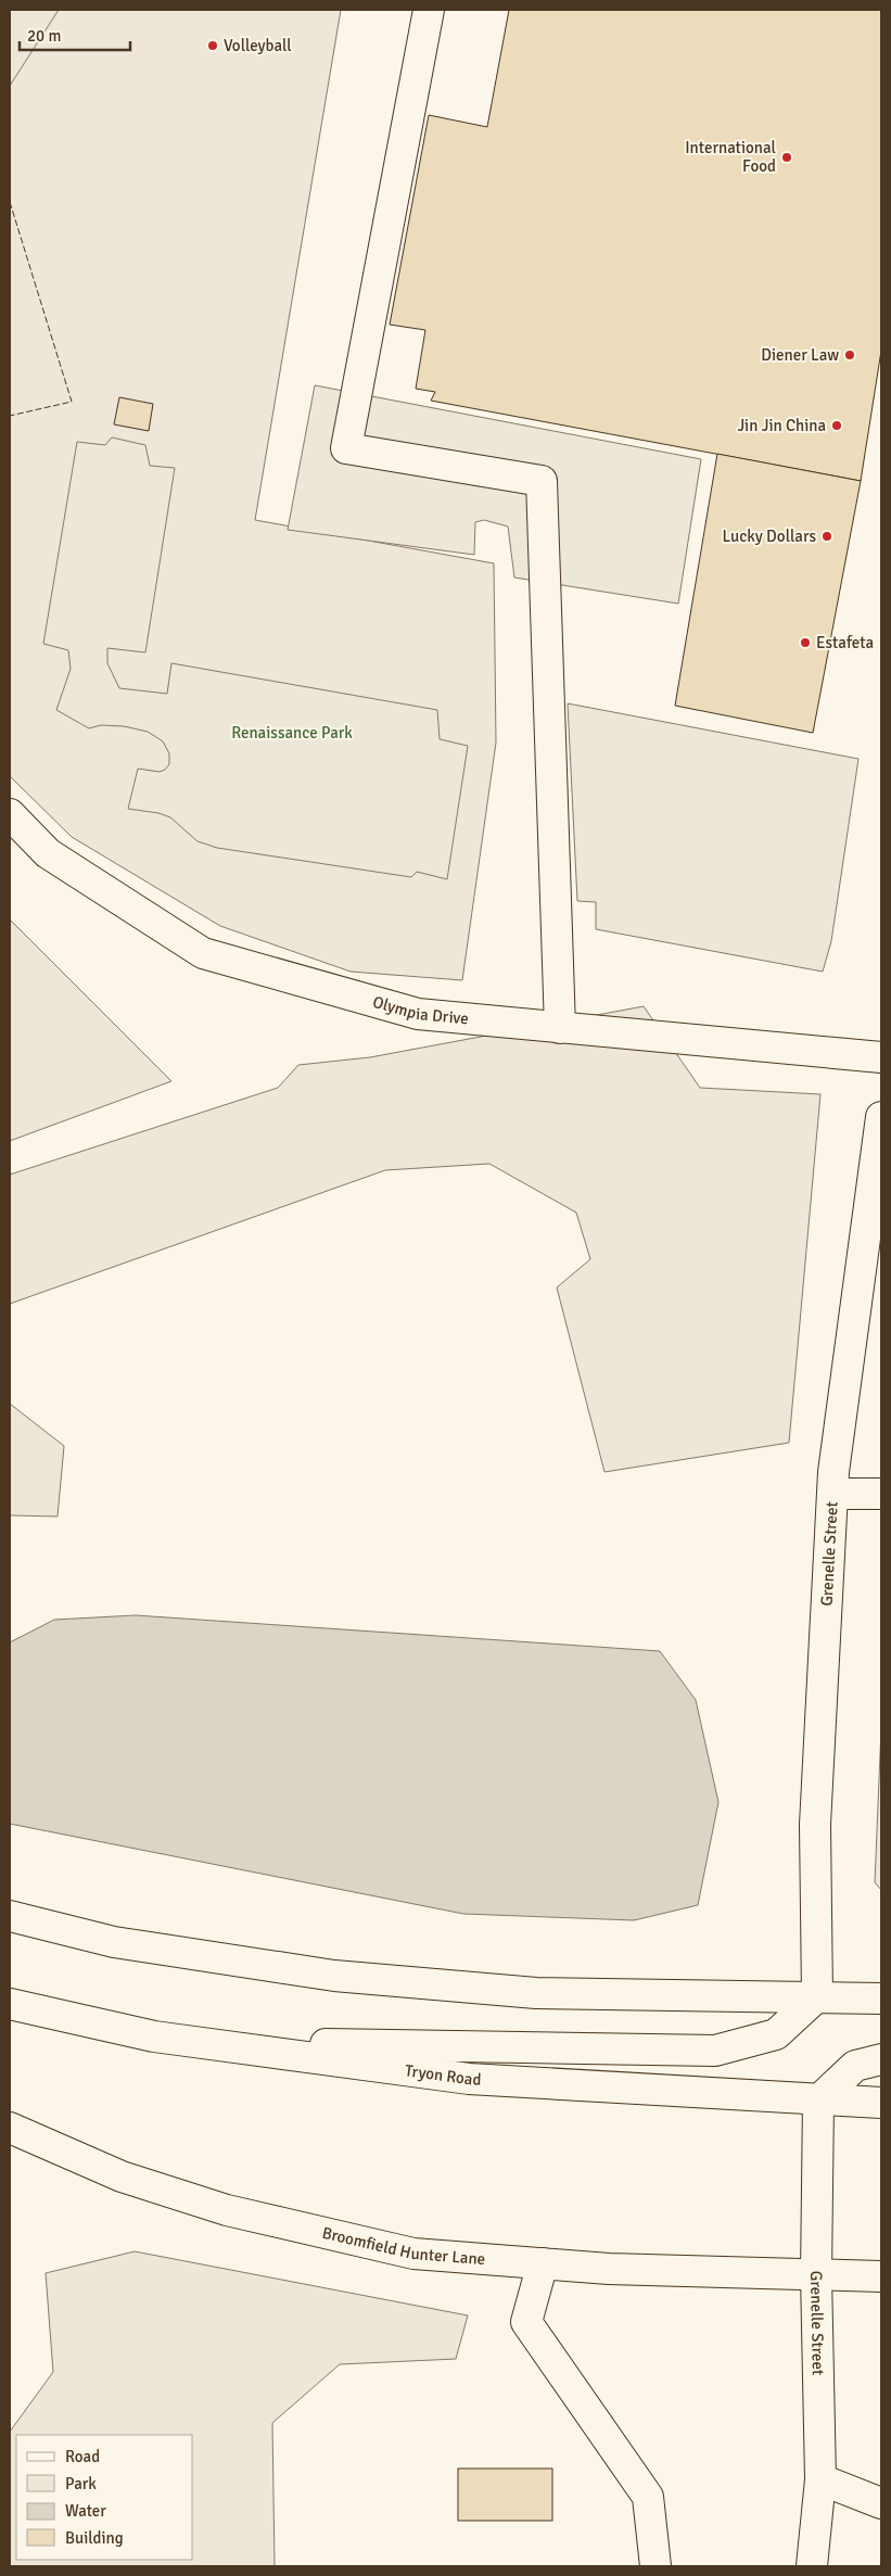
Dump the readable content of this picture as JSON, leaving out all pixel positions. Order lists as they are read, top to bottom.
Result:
{
  "streets": {
    "street": [
      "Olympia Drive",
      "Grenelle Street",
      "Tryon Road",
      "Broomfield Hunter Lane"
    ]
  },
  "crossings": [
    ["Grenelle Street", "Tryon Road"],
    ["Grenelle Street", "Broomfield Hunter Lane"]
  ],
  "parks": ["Renaissance Park"],
  "places": [
    "Volleyball",
    "International Food",
    "Diener Law",
    "Jin Jin China",
    "Lucky Dollars",
    "Estafeta"
  ],
  "legend": [
    "Road",
    "Park",
    "Water",
    "Building"
  ],
  "scale_bar": "20 m"
}
